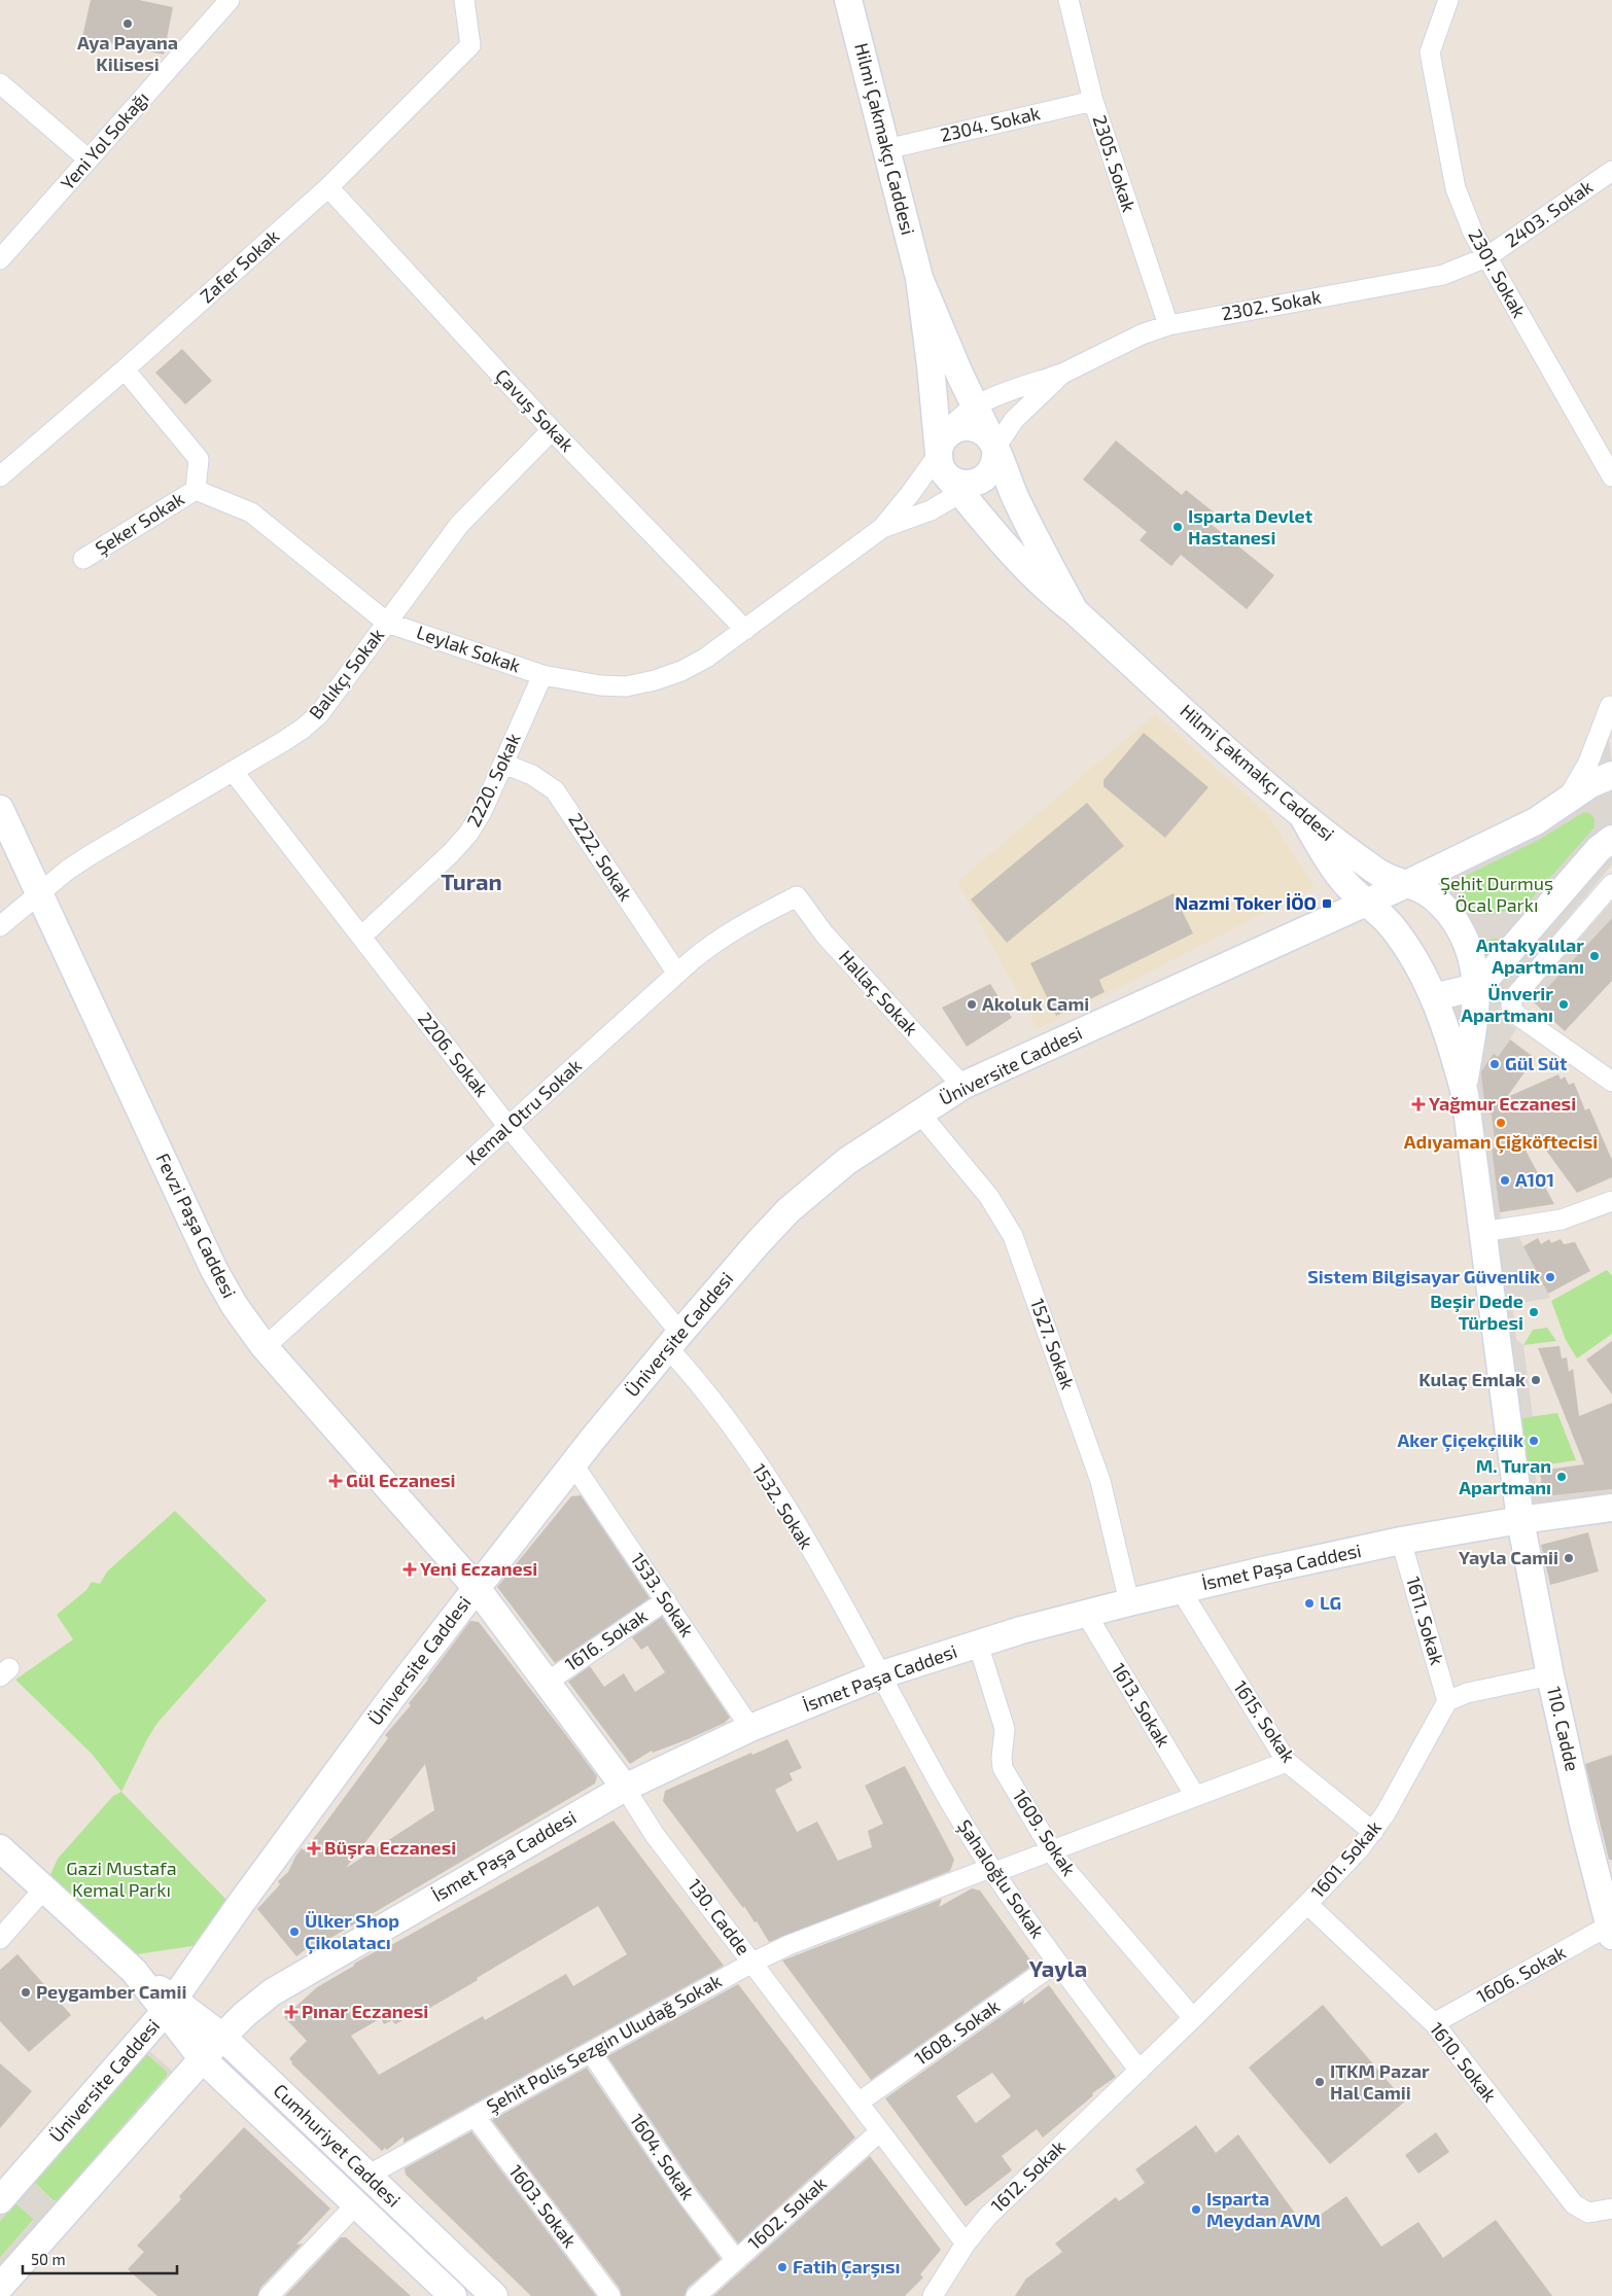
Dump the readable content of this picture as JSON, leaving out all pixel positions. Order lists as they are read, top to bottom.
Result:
{
  "streets": {
    "main road": [
      "Hilmi Çakmakçı Caddesi",
      "Üniversite Caddesi",
      "Fevzi Paşa Caddesi",
      "İsmet Paşa Caddesi",
      "110. Cadde",
      "130. Cadde",
      "Cumhuriyet Caddesi"
    ],
    "street": [
      "2304. Sokak",
      "Yeni Yol Sokağı",
      "2305. Sokak",
      "2403. Sokak",
      "Zafer Sokak",
      "2301. Sokak",
      "2302. Sokak",
      "Çavuş Sokak",
      "Şeker Sokak",
      "Leylak Sokak",
      "Balıkçı Sokak",
      "2220. Sokak",
      "2222. Sokak",
      "Hallaç Sokak",
      "2206. Sokak",
      "Kemal Otru Sokak",
      "1527. Sokak",
      "1532. Sokak",
      "1533. Sokak",
      "1611. Sokak",
      "1616. Sokak",
      "1613. Sokak",
      "1615. Sokak",
      "1609. Sokak",
      "1601. Sokak",
      "Şahaloğlu Sokak",
      "1606. Sokak",
      "1608. Sokak",
      "Şehit Polis Sezgin Uludağ Sokak",
      "1610. Sokak",
      "1604. Sokak",
      "1612. Sokak",
      "1603. Sokak",
      "1602. Sokak"
    ]
  },
  "crossings": [
    ["2304. Sokak", "Hilmi Çakmakçı Caddesi"],
    ["2304. Sokak", "2305. Sokak"],
    ["Hilmi Çakmakçı Caddesi", "2302. Sokak"],
    ["Hilmi Çakmakçı Caddesi", "Leylak Sokak"],
    ["Hilmi Çakmakçı Caddesi", "Üniversite Caddesi"],
    ["Hilmi Çakmakçı Caddesi", "İsmet Paşa Caddesi"],
    ["Hilmi Çakmakçı Caddesi", "110. Cadde"],
    ["2305. Sokak", "2302. Sokak"],
    ["2403. Sokak", "2301. Sokak"],
    ["2403. Sokak", "2302. Sokak"],
    ["Zafer Sokak", "Çavuş Sokak"],
    ["2301. Sokak", "2302. Sokak"],
    ["2302. Sokak", "Leylak Sokak"],
    ["Çavuş Sokak", "Leylak Sokak"],
    ["Çavuş Sokak", "Balıkçı Sokak"],
    ["Şeker Sokak", "Leylak Sokak"],
    ["Leylak Sokak", "Balıkçı Sokak"],
    ["Leylak Sokak", "2220. Sokak"],
    ["Balıkçı Sokak", "2206. Sokak"],
    ["Balıkçı Sokak", "Fevzi Paşa Caddesi"],
    ["2220. Sokak", "2222. Sokak"],
    ["2220. Sokak", "2206. Sokak"],
    ["2222. Sokak", "Kemal Otru Sokak"],
    ["Hallaç Sokak", "Üniversite Caddesi"],
    ["Hallaç Sokak", "Kemal Otru Sokak"],
    ["2206. Sokak", "Üniversite Caddesi"],
    ["2206. Sokak", "Kemal Otru Sokak"],
    ["2206. Sokak", "1532. Sokak"],
    ["Üniversite Caddesi", "Fevzi Paşa Caddesi"],
    ["Üniversite Caddesi", "1527. Sokak"],
    ["Üniversite Caddesi", "1532. Sokak"],
    ["Üniversite Caddesi", "1533. Sokak"],
    ["Üniversite Caddesi", "130. Cadde"],
    ["Üniversite Caddesi", "Cumhuriyet Caddesi"],
    ["Kemal Otru Sokak", "Fevzi Paşa Caddesi"],
    ["Fevzi Paşa Caddesi", "130. Cadde"],
    ["1527. Sokak", "İsmet Paşa Caddesi"],
    ["1532. Sokak", "İsmet Paşa Caddesi"],
    ["1532. Sokak", "Şahaloğlu Sokak"],
    ["İsmet Paşa Caddesi", "1533. Sokak"],
    ["İsmet Paşa Caddesi", "1611. Sokak"],
    ["İsmet Paşa Caddesi", "1613. Sokak"],
    ["İsmet Paşa Caddesi", "1615. Sokak"],
    ["İsmet Paşa Caddesi", "110. Cadde"],
    ["İsmet Paşa Caddesi", "1609. Sokak"],
    ["İsmet Paşa Caddesi", "Şahaloğlu Sokak"],
    ["İsmet Paşa Caddesi", "130. Cadde"],
    ["İsmet Paşa Caddesi", "Cumhuriyet Caddesi"],
    ["1533. Sokak", "1616. Sokak"],
    ["1611. Sokak", "1601. Sokak"],
    ["1616. Sokak", "130. Cadde"],
    ["1613. Sokak", "Şehit Polis Sezgin Uludağ Sokak"],
    ["1615. Sokak", "1601. Sokak"],
    ["1615. Sokak", "Şehit Polis Sezgin Uludağ Sokak"],
    ["110. Cadde", "1606. Sokak"],
    ["1609. Sokak", "1601. Sokak"],
    ["1609. Sokak", "Şehit Polis Sezgin Uludağ Sokak"],
    ["1601. Sokak", "Şahaloğlu Sokak"],
    ["1601. Sokak", "1610. Sokak"],
    ["1601. Sokak", "1612. Sokak"],
    ["Şahaloğlu Sokak", "1608. Sokak"],
    ["Şahaloğlu Sokak", "Şehit Polis Sezgin Uludağ Sokak"],
    ["Şahaloğlu Sokak", "1612. Sokak"],
    ["130. Cadde", "1608. Sokak"],
    ["130. Cadde", "Şehit Polis Sezgin Uludağ Sokak"],
    ["130. Cadde", "1612. Sokak"],
    ["130. Cadde", "1602. Sokak"],
    ["1606. Sokak", "1610. Sokak"],
    ["Şehit Polis Sezgin Uludağ Sokak", "Cumhuriyet Caddesi"],
    ["Şehit Polis Sezgin Uludağ Sokak", "1604. Sokak"],
    ["Şehit Polis Sezgin Uludağ Sokak", "1603. Sokak"],
    ["1604. Sokak", "1602. Sokak"]
  ],
  "districts": ["Turan", "Yayla"],
  "parks": ["Şehit Durmuş Öcal Parkı", "Gazi Mustafa Kemal Parkı"],
  "places": {
    "other": [
      "Aya Payana Kilisesi",
      "Isparta Devlet Hastanesi",
      "Antakyalılar Apartmanı",
      "Akoluk Cami",
      "Ünverir Apartmanı",
      "Gül Süt",
      "Adıyaman Çiğköftecisi",
      "A101",
      "Sistem Bilgisayar Güvenlik",
      "Beşir Dede Türbesi",
      "Kulaç Emlak",
      "Aker Çiçekçilik",
      "M. Turan Apartmanı",
      "Yayla Camii",
      "LG",
      "Ülker Shop Çikolatacı",
      "Peygamber Camii",
      "ITKM Pazar Hal Camii",
      "Isparta Meydan AVM",
      "Fatih Çarşısı"
    ],
    "transit": ["Nazmi Toker İÖO"],
    "health": [
      "Yağmur Eczanesi",
      "Gül Eczanesi",
      "Yeni Eczanesi",
      "Büşra Eczanesi",
      "Pınar Eczanesi"
    ]
  },
  "scale_bar": "50 m"
}
